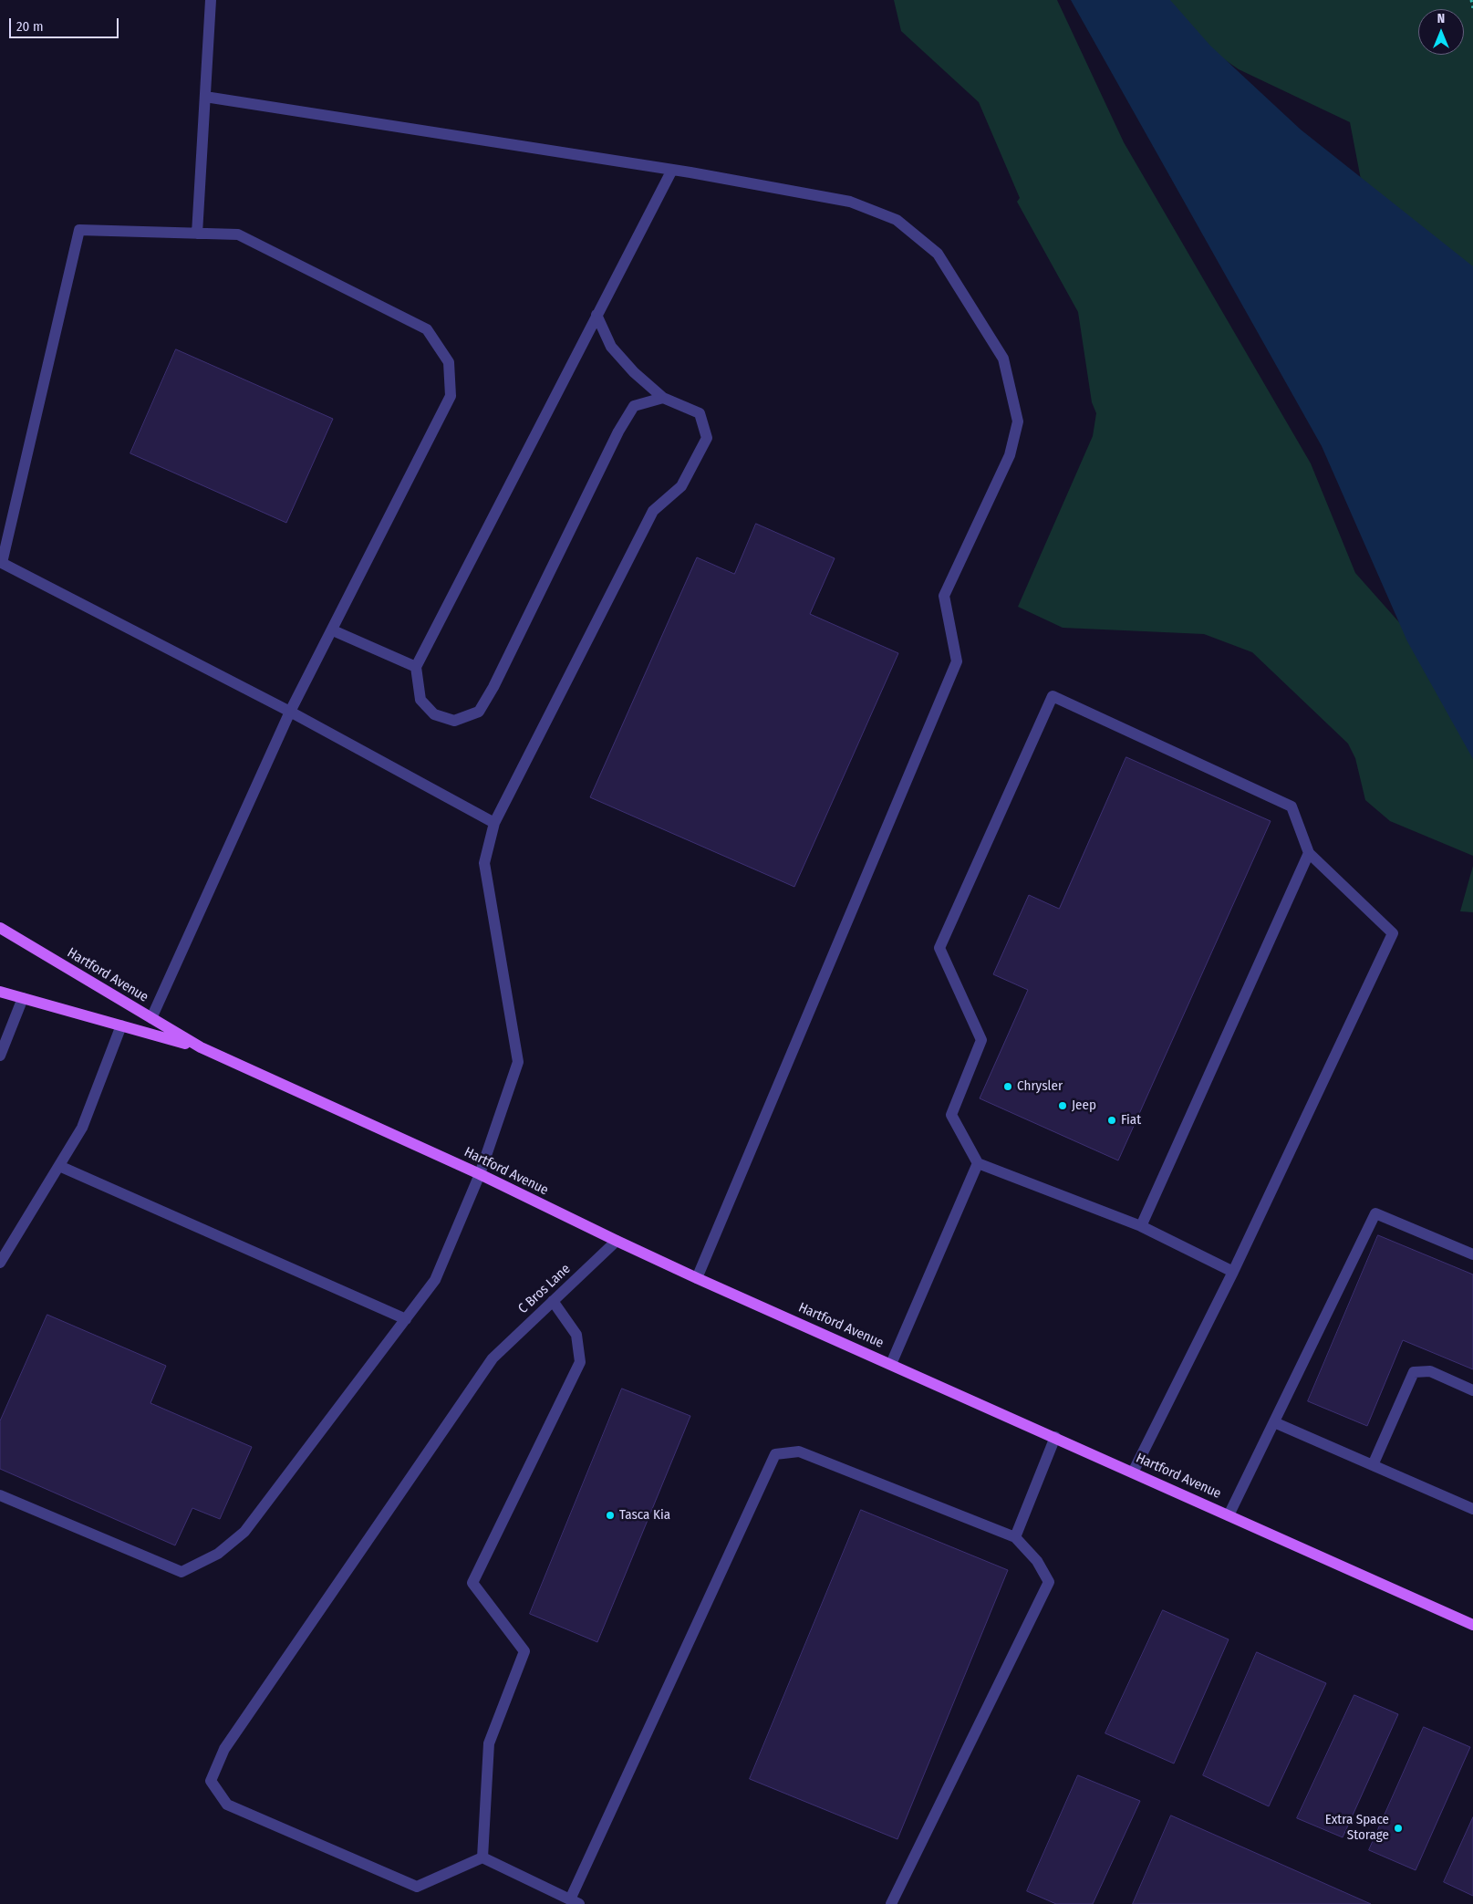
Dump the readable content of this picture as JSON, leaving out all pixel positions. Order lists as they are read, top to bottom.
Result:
{
  "streets": {
    "main road": ["Hartford Avenue"],
    "lane": ["C Bros Lane"]
  },
  "crossings": [
    ["Hartford Avenue", "C Bros Lane"]
  ],
  "places": [
    "Chrysler",
    "Jeep",
    "Fiat",
    "Tasca Kia",
    "Extra Space Storage"
  ],
  "scale_bar": "20 m",
  "north": "top"
}
